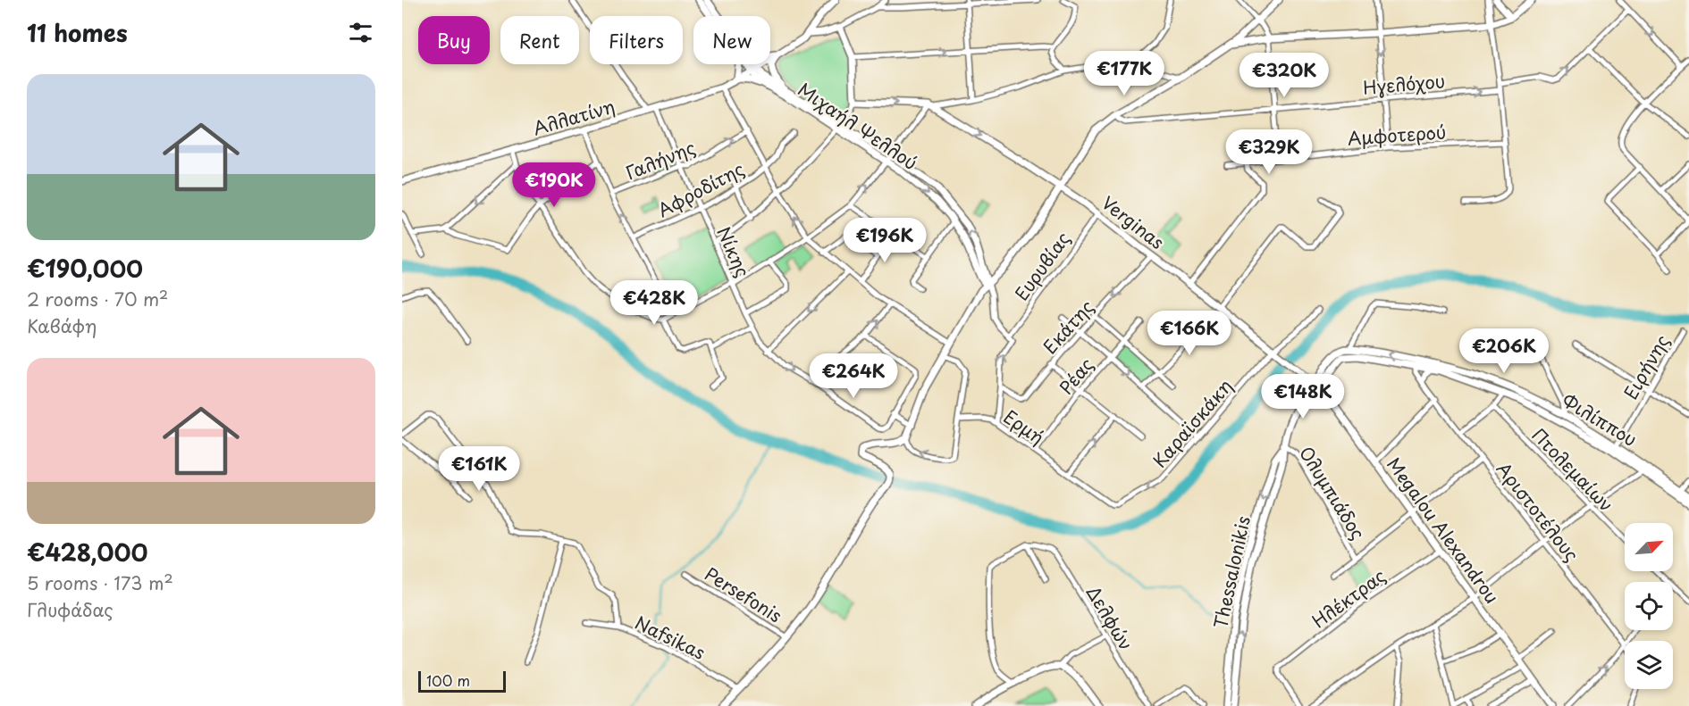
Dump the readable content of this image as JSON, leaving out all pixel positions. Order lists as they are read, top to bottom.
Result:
{
  "streets": {
    "street": [
      "Ηγελόχου",
      "Αλλατίνη",
      "Μιχαήλ Ψελλού",
      "Αμφοτερού",
      "Γαλήνης",
      "Αφροδίτης",
      "Verginas",
      "Νίκης",
      "Ευρυβίας",
      "Εκάτης",
      "Ειρήνης",
      "Ρέας",
      "Φιλίππου",
      "Καραϊσκάκη",
      "Ερμή",
      "Πτολεμαίων",
      "Ολυμπιάδος",
      "Αριστοτέλους",
      "Megalou Alexandrou",
      "Thessalonikis",
      "Persefonis",
      "Ηλέκτρας",
      "Δελφών",
      "Nafsikas"
    ]
  },
  "crossings": [
    ["Αλλατίνη", "Μιχαήλ Ψελλού"],
    ["Αλλατίνη", "Νίκης"],
    ["Μιχαήλ Ψελλού", "Ευρυβίας"],
    ["Γαλήνης", "Νίκης"],
    ["Αφροδίτης", "Νίκης"],
    ["Verginas", "Ευρυβίας"],
    ["Verginas", "Εκάτης"],
    ["Verginas", "Καραϊσκάκη"],
    ["Verginas", "Megalou Alexandrou"],
    ["Ειρήνης", "Φιλίππου"],
    ["Ρέας", "Ερμή"],
    ["Φιλίππου", "Αριστοτέλους"],
    ["Φιλίππου", "Megalou Alexandrou"],
    ["Φιλίππου", "Thessalonikis"],
    ["Καραϊσκάκη", "Ερμή"],
    ["Ολυμπιάδος", "Thessalonikis"],
    ["Megalou Alexandrou", "Thessalonikis"],
    ["Megalou Alexandrou", "Ηλέκτρας"]
  ],
  "one_way": ["Γαλήνης", "Εκάτης", "Καραϊσκάκη"],
  "scale_bar": "100 m",
  "north": "top right",
  "page": {
    "heading": "11 homes",
    "chip": [
      "Buy",
      "Rent",
      "Filters",
      "New"
    ],
    "price": [
      "€177K",
      "€320K",
      "€329K",
      "€190K",
      "€196K",
      "€428K",
      "€166K",
      "€206K",
      "€264K",
      "€148K",
      "€161K"
    ],
    "list": [
      {
        "name": "€190,000",
        "note": "2 rooms · 70 m² · Καβάφη"
      },
      {
        "name": "€428,000",
        "note": "5 rooms · 173 m² · Γλυφάδας"
      }
    ],
    "scale": "100 m"
  }
}
